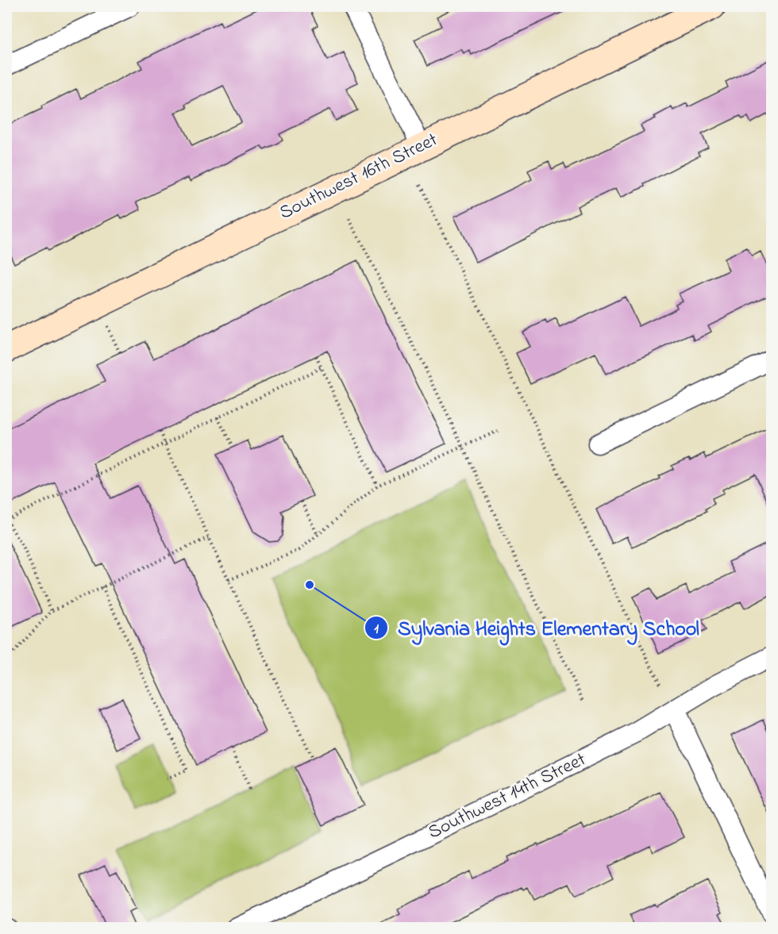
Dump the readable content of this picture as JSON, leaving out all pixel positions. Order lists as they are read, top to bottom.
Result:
{
  "streets": {
    "street": ["Southwest 16th Street", "Southwest 14th Street"]
  },
  "places": ["Sylvania Heights Elementary School"]
}
